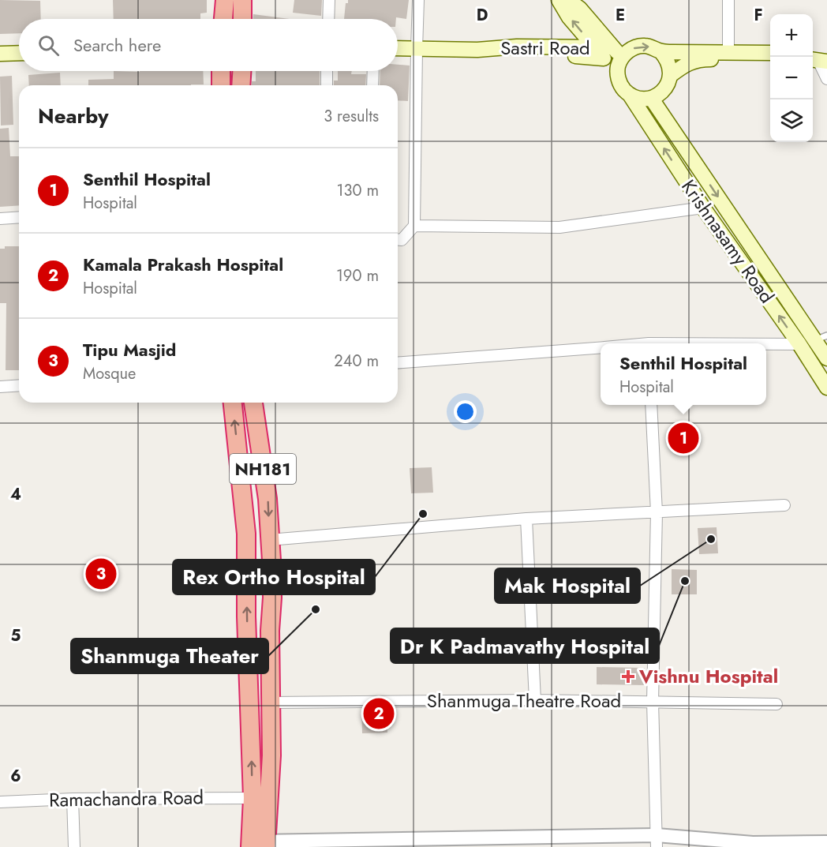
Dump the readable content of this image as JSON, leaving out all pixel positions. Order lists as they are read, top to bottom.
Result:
{
  "streets": {
    "highway": ["NH181"],
    "main road": ["Sastri Road", "Krishnasamy Road"],
    "street": ["Shanmuga Theatre Road", "Ramachandra Road"]
  },
  "crossings": [
    ["Sastri Road", "Krishnasamy Road"],
    ["NH181", "Shanmuga Theatre Road"],
    ["NH181", "Ramachandra Road"]
  ],
  "places": {
    "other": [
      "Rex Ortho Hospital",
      "Mak Hospital",
      "Dr K Padmavathy Hospital",
      "Shanmuga Theater"
    ],
    "health": ["Vishnu Hospital"]
  },
  "page": {
    "map_buttons": ["+", "−"],
    "search": "Search here",
    "heading": ["Nearby", "3 results"],
    "list": [
      {
        "mark": "1",
        "name": "Senthil Hospital",
        "note": "Hospital",
        "value": "130 m"
      },
      {
        "mark": "2",
        "name": "Kamala Prakash Hospital",
        "note": "Hospital",
        "value": "190 m"
      },
      {
        "mark": "3",
        "name": "Tipu Masjid",
        "note": "Mosque",
        "value": "240 m"
      }
    ],
    "popup": ["Senthil Hospital", "Hospital"],
    "pins": ["1", "3", "2"]
  },
  "grid": {
    "columns": ["D", "E", "F"],
    "rows": ["4", "5", "6"]
  }
}
